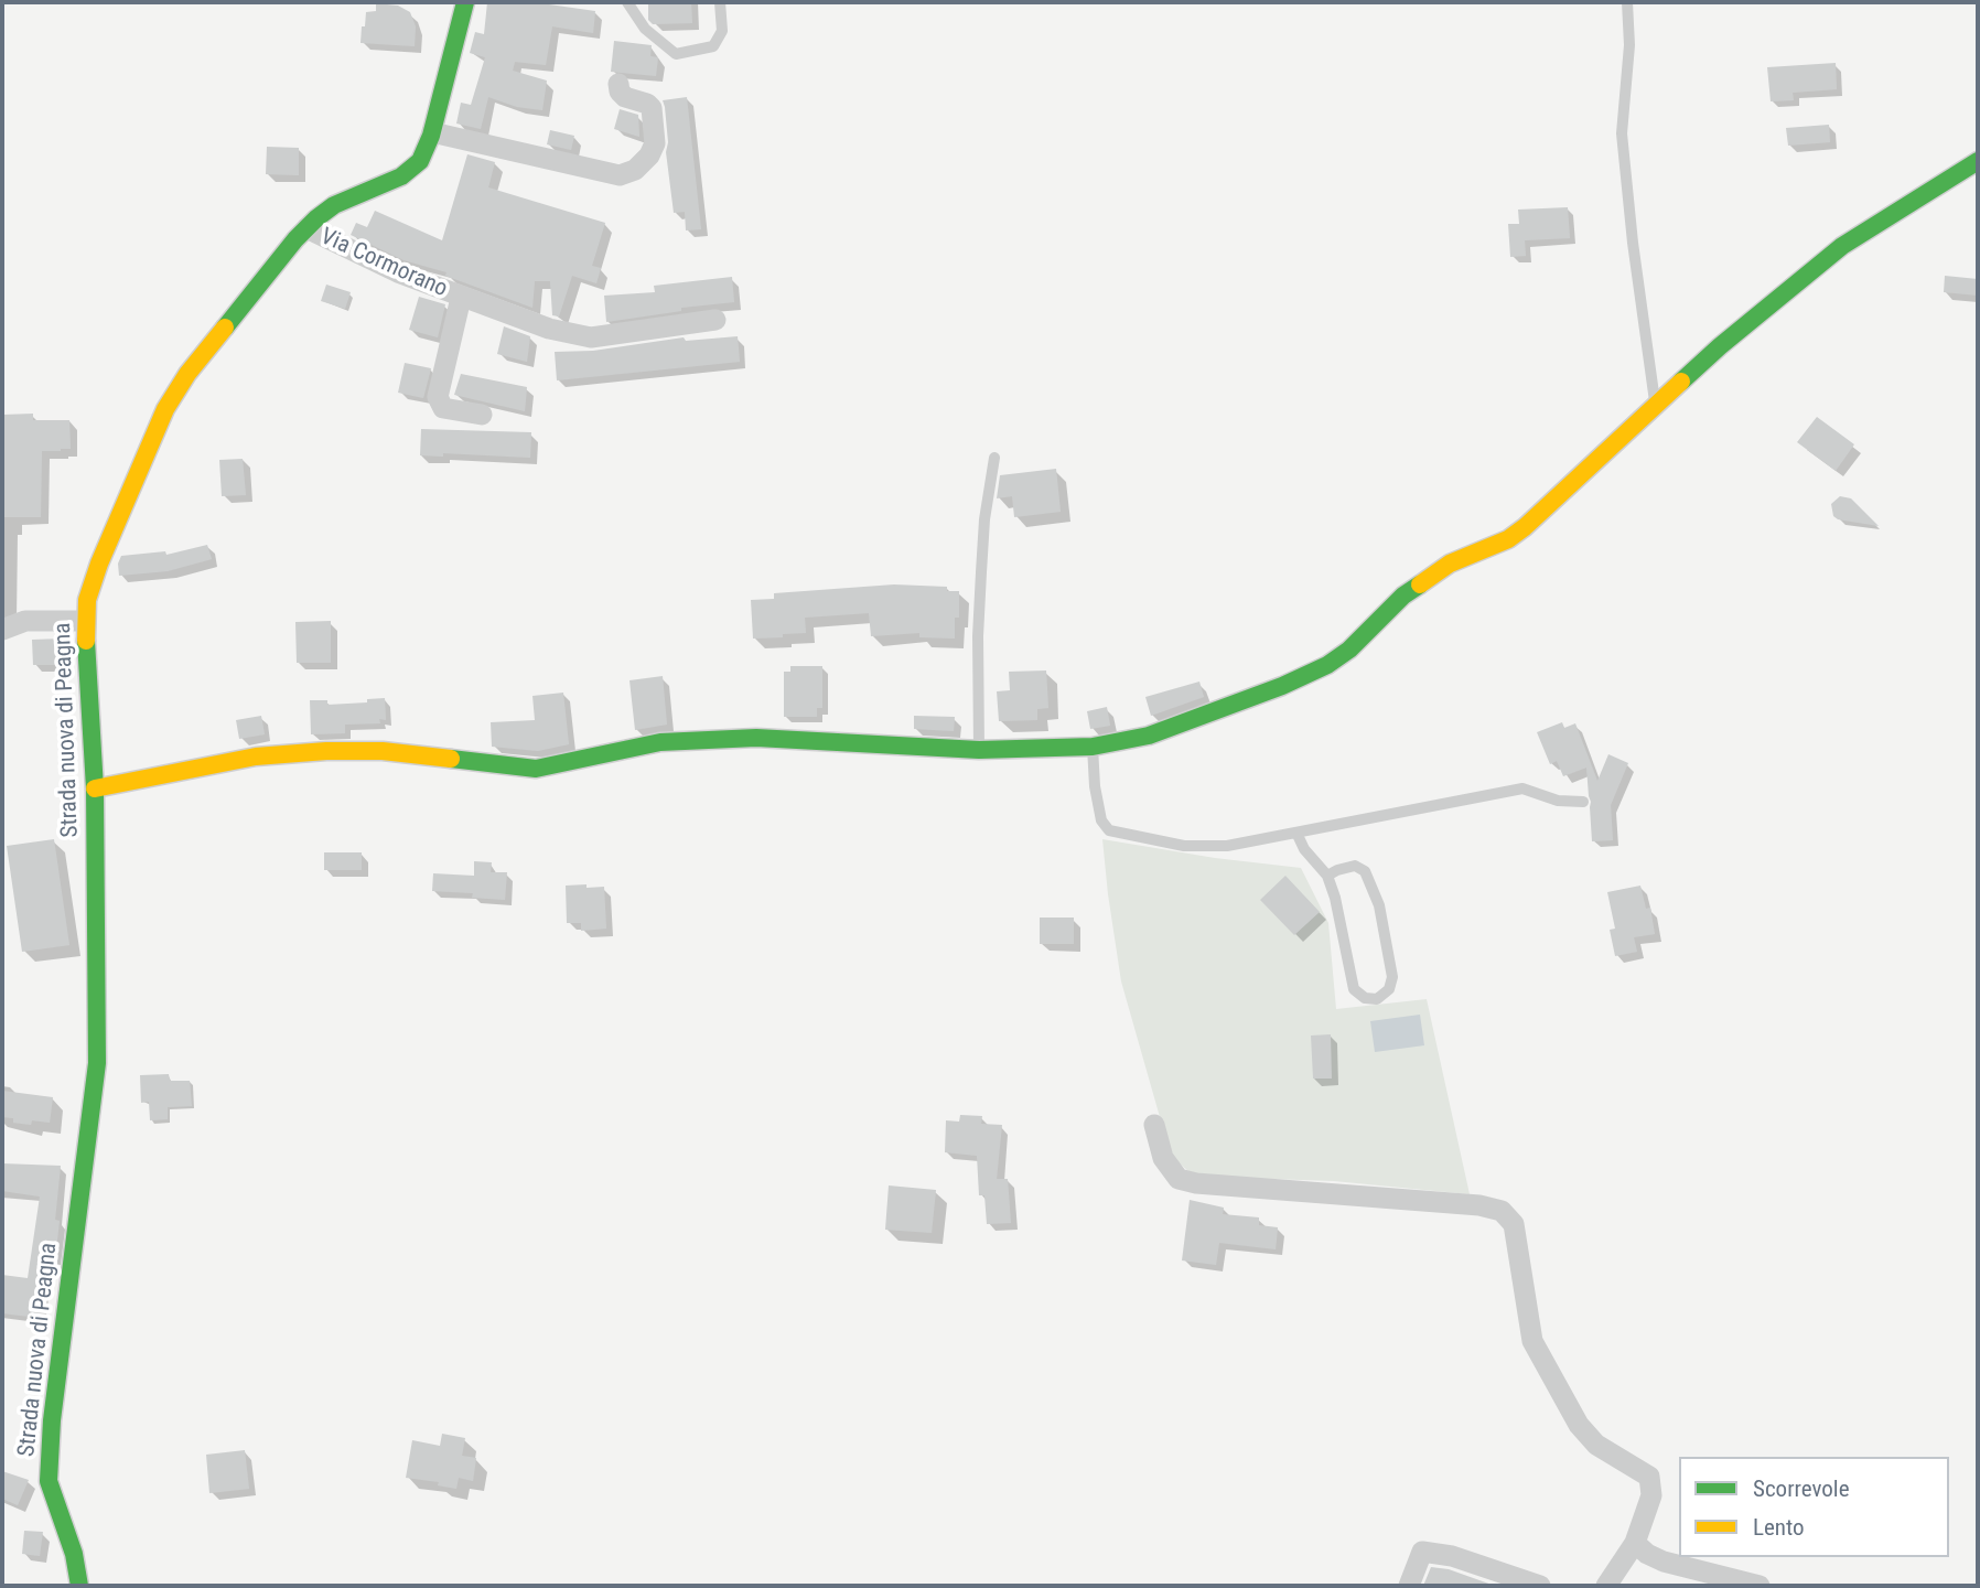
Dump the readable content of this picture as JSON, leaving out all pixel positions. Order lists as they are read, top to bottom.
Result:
{
  "streets": {
    "street": ["Via Cormorano", "Strada nuova di Peagna"]
  },
  "crossings": [
    ["Via Cormorano", "Strada nuova di Peagna"]
  ],
  "legend": ["Scorrevole", "Lento"]
}
